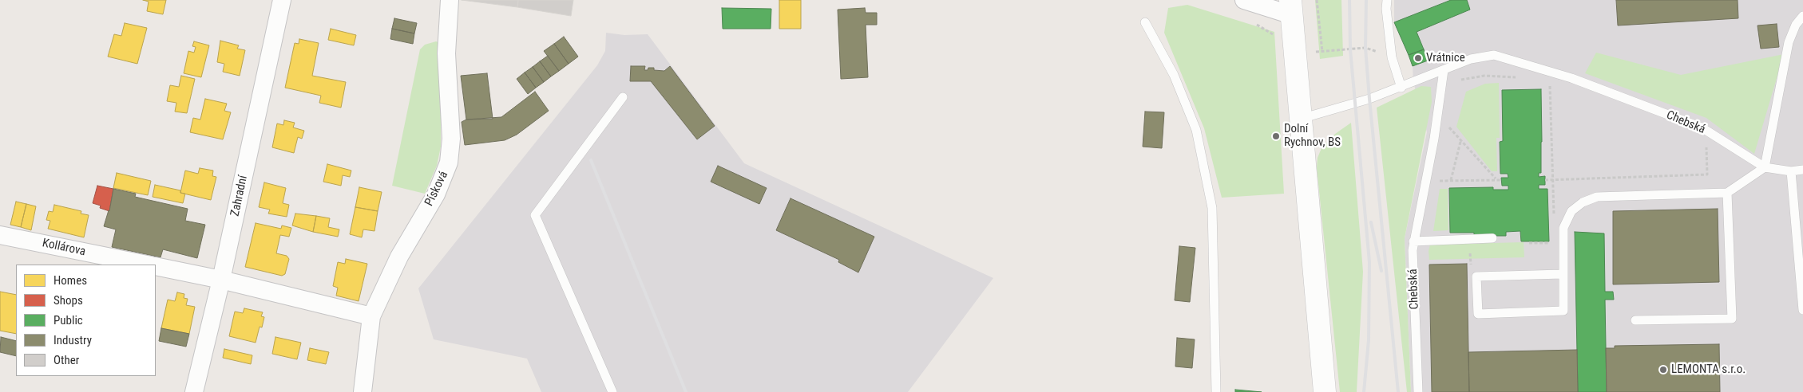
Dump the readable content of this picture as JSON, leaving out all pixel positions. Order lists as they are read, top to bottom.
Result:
{
  "streets": {
    "street": ["Písková", "Zahradní", "Kollárova"],
    "lane": ["Chebská"]
  },
  "places": ["Vrátnice", "Dolní Rychnov, BS", "LEMONTA s.r.o."],
  "legend": [
    "Homes",
    "Shops",
    "Public",
    "Industry",
    "Other"
  ]
}
